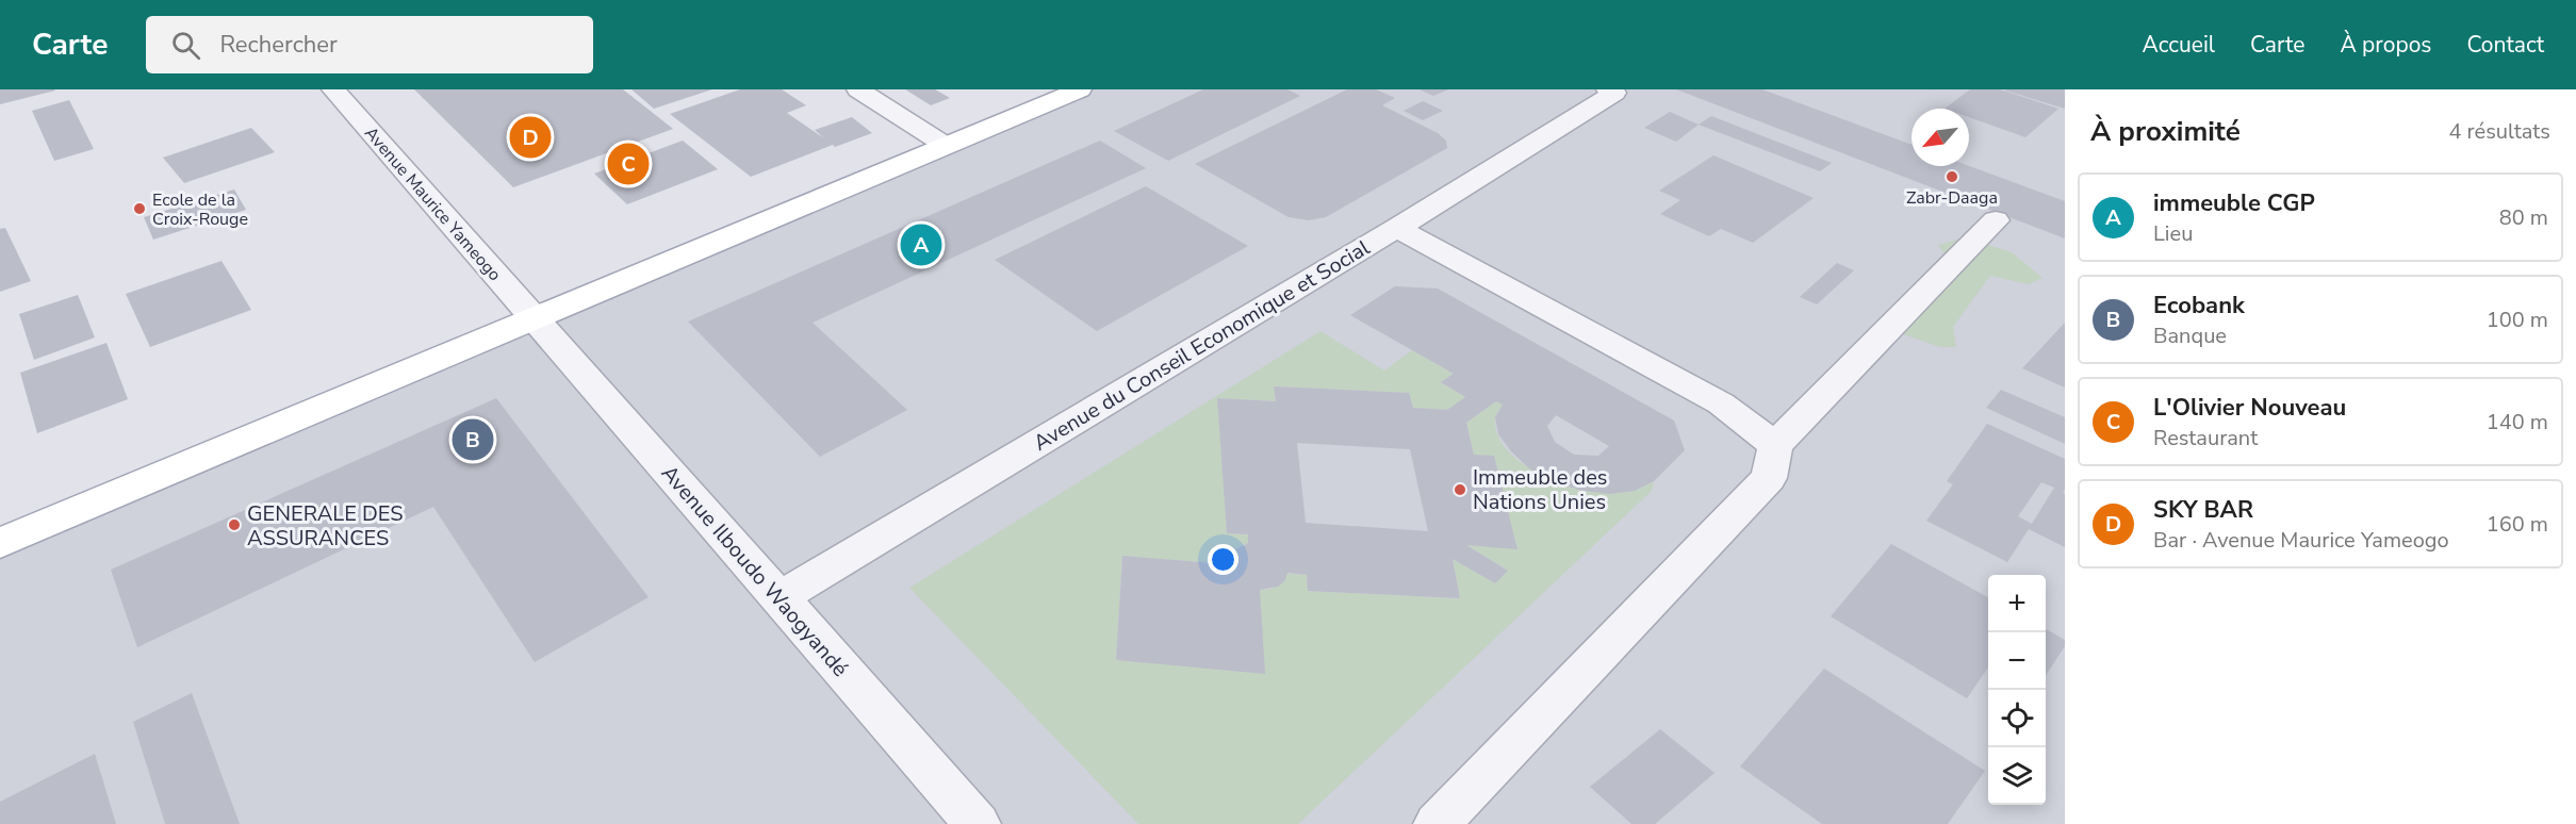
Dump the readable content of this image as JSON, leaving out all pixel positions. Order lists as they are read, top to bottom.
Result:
{
  "streets": {
    "street": ["Avenue Maurice Yameogo", "Avenue du Conseil Economique et Social", "Avenue Ilboudo Waogyandé"]
  },
  "crossings": [
    ["Avenue Maurice Yameogo", "Avenue Ilboudo Waogyandé"],
    ["Avenue du Conseil Economique et Social", "Avenue Ilboudo Waogyandé"]
  ],
  "places": [
    "Zabr-Daaga",
    "Ecole de la Croix-Rouge",
    "Immeuble des Nations Unies",
    "GENERALE DES ASSURANCES"
  ],
  "north": "bottom left",
  "page": {
    "header": "Carte",
    "search": "Rechercher",
    "nav": [
      "Accueil",
      "Carte",
      "À propos",
      "Contact"
    ],
    "heading": ["À proximité", "4 résultats"],
    "pins": [
      "D",
      "C",
      "A",
      "B"
    ],
    "list": [
      {
        "mark": "A",
        "name": "immeuble CGP",
        "note": "Lieu",
        "value": "80 m"
      },
      {
        "mark": "B",
        "name": "Ecobank",
        "note": "Banque",
        "value": "100 m"
      },
      {
        "mark": "C",
        "name": "L'Olivier Nouveau",
        "note": "Restaurant",
        "value": "140 m"
      },
      {
        "mark": "D",
        "name": "SKY BAR",
        "note": "Bar · Avenue Maurice Yameogo",
        "value": "160 m"
      }
    ],
    "map_buttons": ["+", "−"]
  }
}
